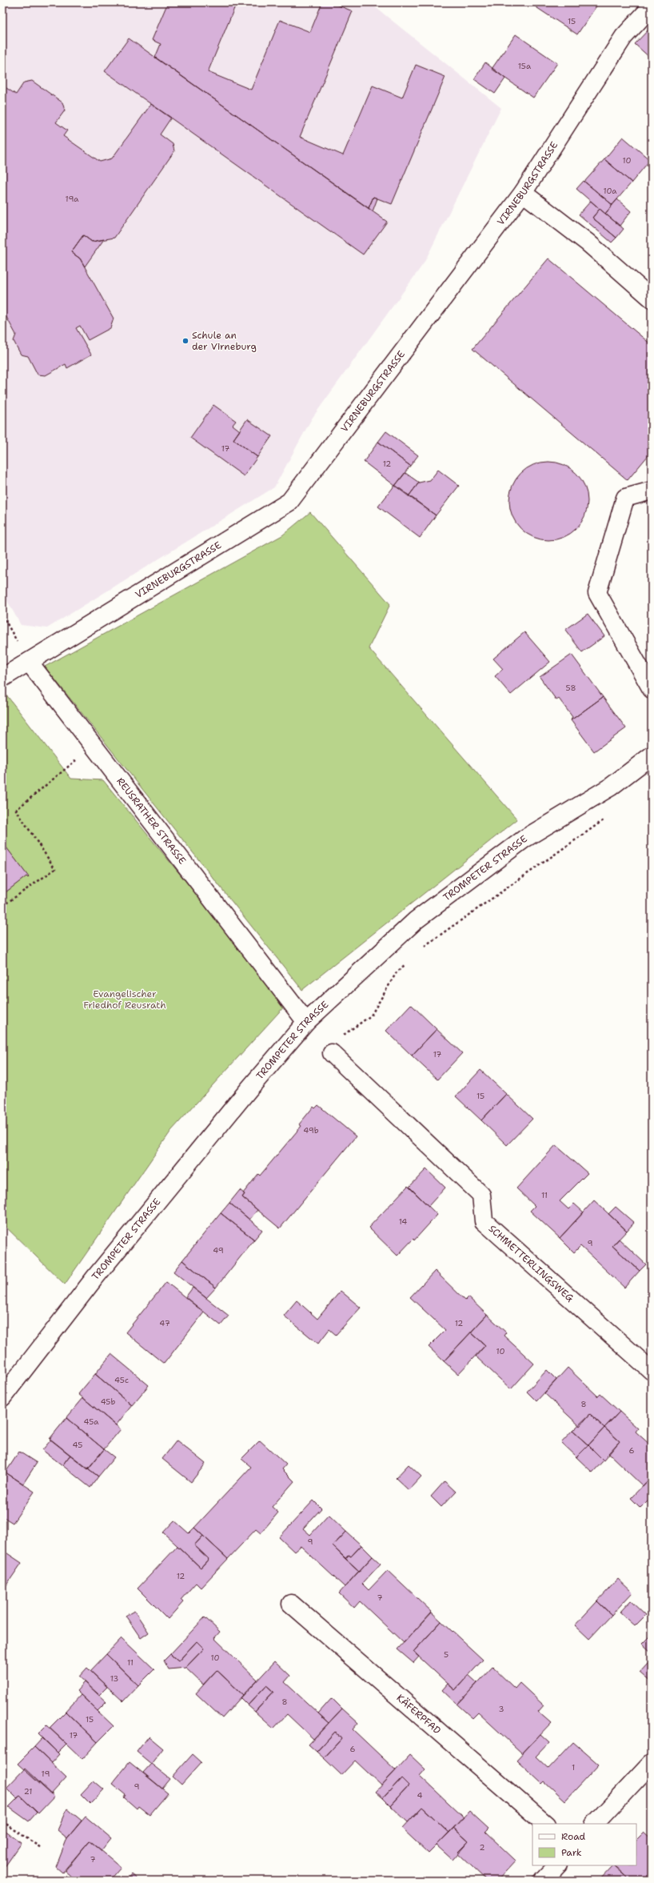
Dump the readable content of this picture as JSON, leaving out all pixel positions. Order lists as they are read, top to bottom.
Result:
{
  "streets": {
    "street": [
      "VIRNEBURGSTRASSE",
      "REUSRATHER STRASSE",
      "TROMPETER STRASSE",
      "SCHMETTERLINGSWEG",
      "KÄFERPFAD"
    ]
  },
  "crossings": [
    ["VIRNEBURGSTRASSE", "REUSRATHER STRASSE"],
    ["REUSRATHER STRASSE", "TROMPETER STRASSE"]
  ],
  "parks": ["Evangelischer Friedhof Reusrath"],
  "places": ["Schule an der Virneburg"],
  "house_numbers": [
    "15",
    "15a",
    "10",
    "10a",
    "19a",
    "17",
    "12",
    "58",
    "17",
    "15",
    "49b",
    "11",
    "14",
    "9",
    "49",
    "47",
    "12",
    "10",
    "45c",
    "45b",
    "8",
    "45a",
    "45",
    "6",
    "9",
    "12",
    "7",
    "5",
    "10",
    "11",
    "13",
    "8",
    "3",
    "15",
    "17",
    "6",
    "1",
    "19",
    "9",
    "21",
    "4",
    "2",
    "7"
  ],
  "legend": ["Road", "Park"]
}
